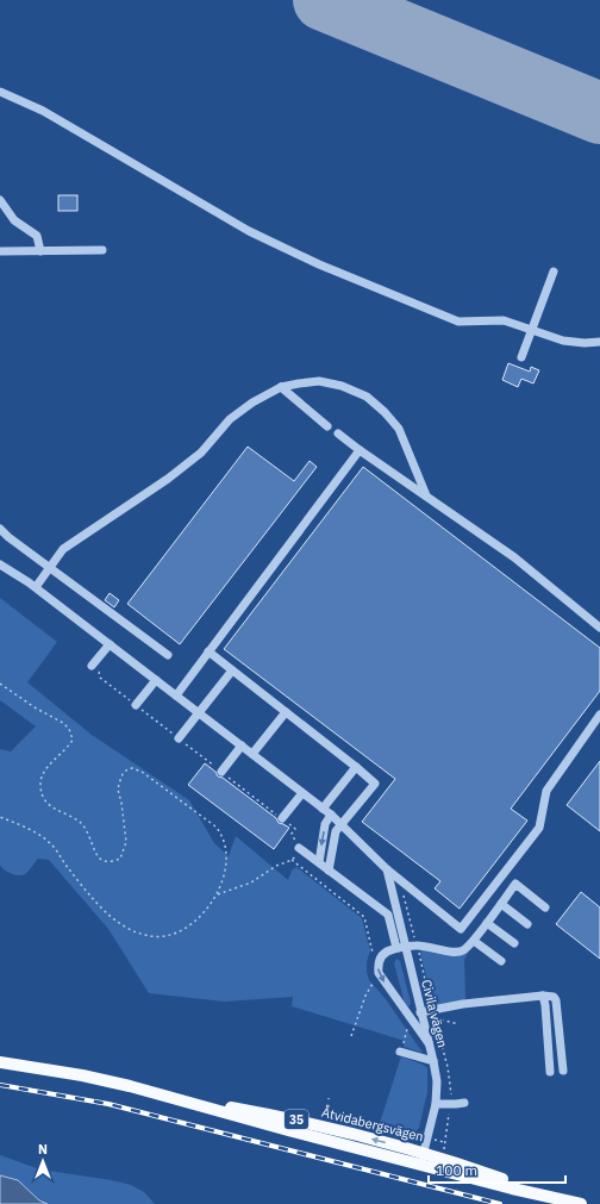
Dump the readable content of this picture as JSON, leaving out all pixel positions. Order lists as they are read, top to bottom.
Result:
{
  "streets": {
    "main road": ["35", "Åtvidabergsvägen"],
    "street": ["Civila vägen"]
  },
  "crossings": [
    ["Civila vägen", "Åtvidabergsvägen"]
  ],
  "scale_bar": "100 m",
  "north": "top"
}
